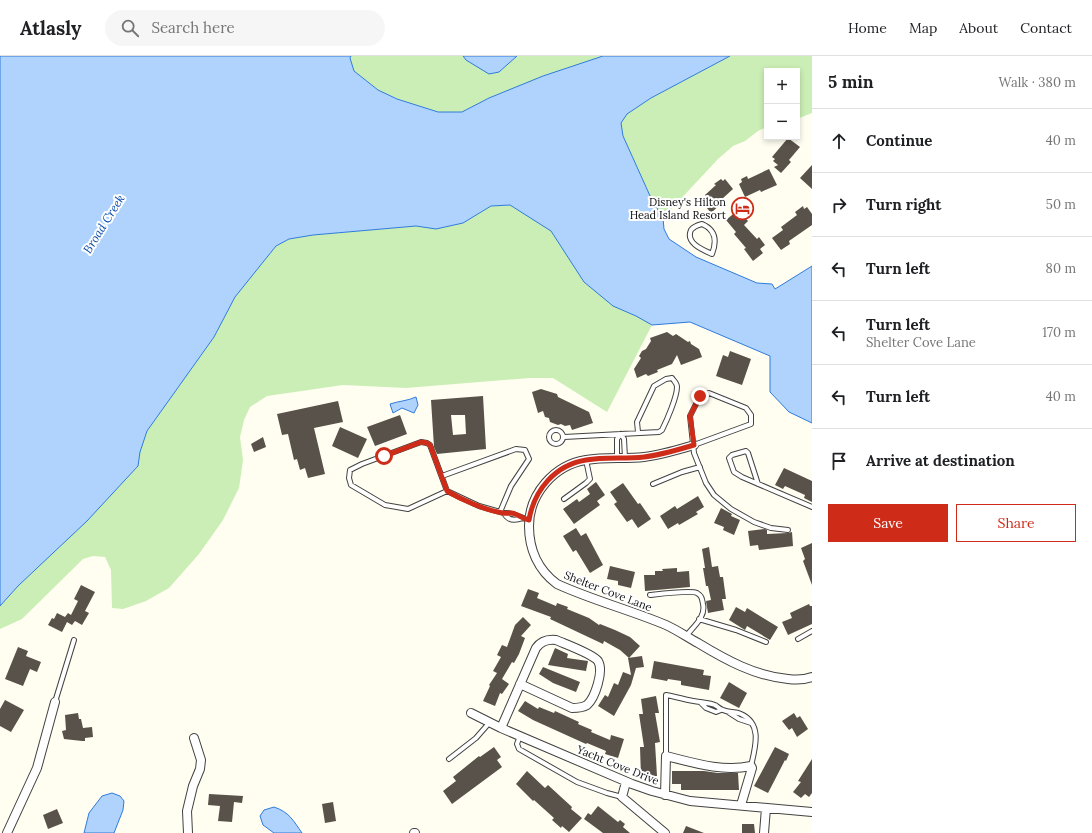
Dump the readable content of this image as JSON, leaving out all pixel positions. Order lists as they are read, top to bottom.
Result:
{
  "streets": {
    "street": ["Shelter Cove Lane", "Yacht Cove Drive"]
  },
  "water": ["Broad Creek"],
  "places": {
    "hotel": ["Disney's Hilton Head Island Resort"]
  },
  "page": {
    "header": "Atlasly",
    "search": "Search here",
    "nav": [
      "Home",
      "Map",
      "About",
      "Contact"
    ],
    "heading": ["5 min", "Walk · 380 m"],
    "map_buttons": ["+", "−"],
    "list": [
      ["Continue", "40 m"],
      ["Turn right", "50 m"],
      ["Turn left", "80 m"],
      ["Turn left", "Shelter Cove Lane", "170 m"],
      ["Turn left", "40 m"],
      "Arrive at destination"
    ],
    "buttons": ["Save", "Share"]
  }
}
